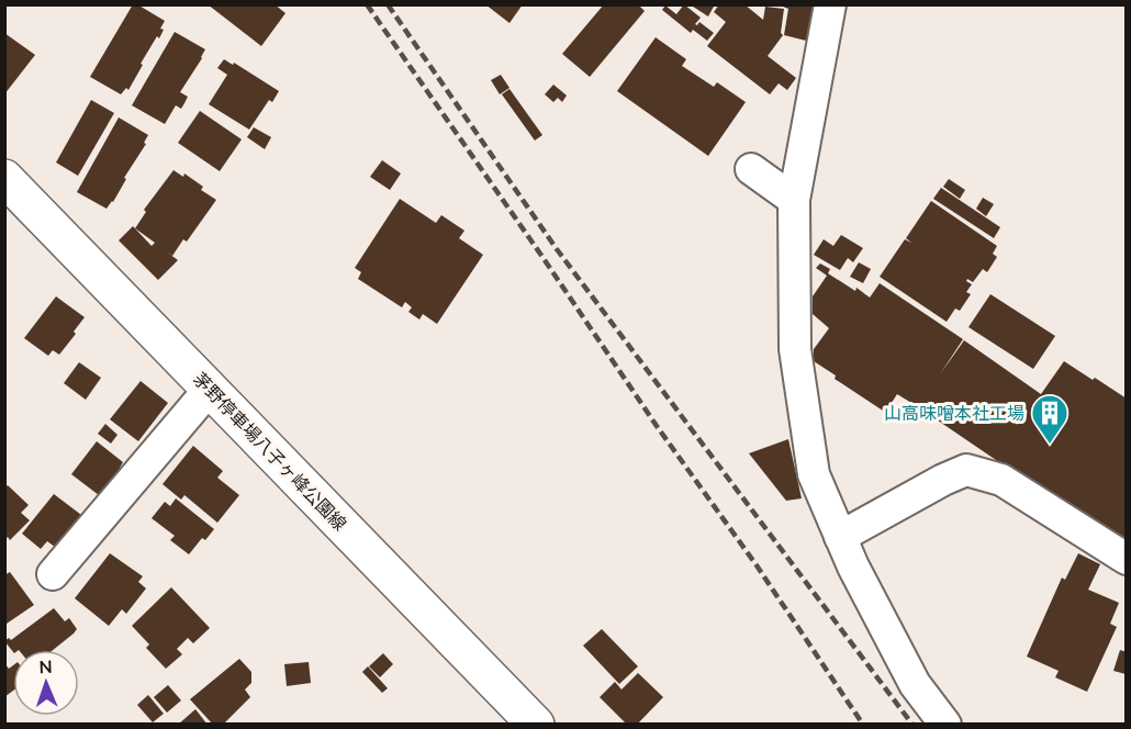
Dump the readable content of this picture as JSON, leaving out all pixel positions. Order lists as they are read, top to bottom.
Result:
{
  "streets": {
    "main road": ["茅野停車場八子ヶ峰公園線"]
  },
  "places": {
    "building": ["山高味噌本社工場"]
  },
  "north": "top"
}
